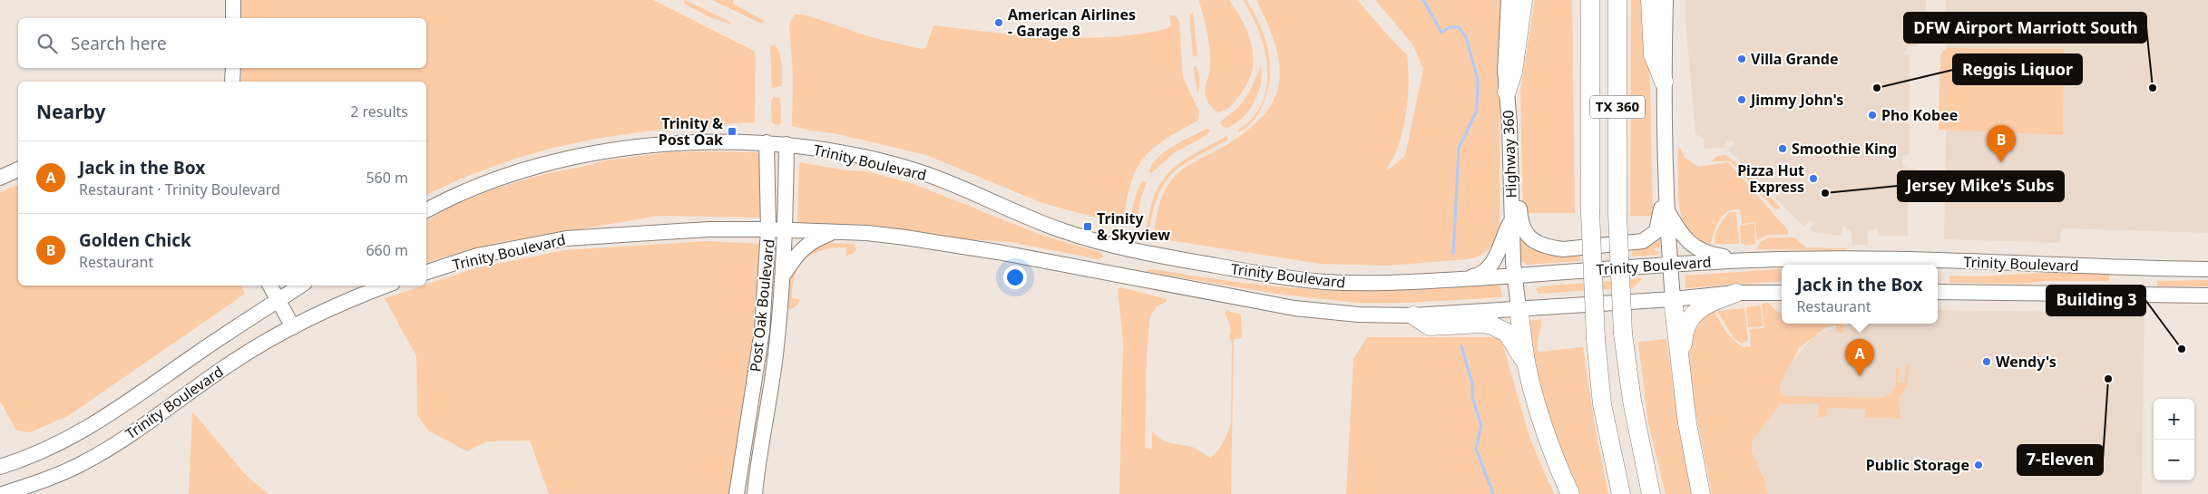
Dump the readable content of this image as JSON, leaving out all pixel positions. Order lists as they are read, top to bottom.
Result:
{
  "streets": {
    "highway": ["TX 360"],
    "main road": ["Highway 360", "Trinity Boulevard", "Post Oak Boulevard"]
  },
  "crossings": [
    ["Highway 360", "Trinity Boulevard"],
    ["Trinity Boulevard", "Post Oak Boulevard"]
  ],
  "places": {
    "other": [
      "American Airlines - Garage 8",
      "Villa Grande",
      "Reggis Liquor",
      "DFW Airport Marriott South",
      "Jimmy John's",
      "Pho Kobee",
      "Smoothie King",
      "Pizza Hut Express",
      "Jersey Mike's Subs",
      "Building 3",
      "Wendy's",
      "7-Eleven",
      "Public Storage"
    ],
    "transit": ["Trinity & Post Oak", "Trinity & Skyview"]
  },
  "page": {
    "search": "Search here",
    "heading": ["Nearby", "2 results"],
    "pins": ["B", "A"],
    "list": [
      {
        "mark": "A",
        "name": "Jack in the Box",
        "note": "Restaurant · Trinity Boulevard",
        "value": "560 m"
      },
      {
        "mark": "B",
        "name": "Golden Chick",
        "note": "Restaurant",
        "value": "660 m"
      }
    ],
    "popup": ["Jack in the Box", "Restaurant"],
    "map_buttons": ["+", "−"]
  }
}
